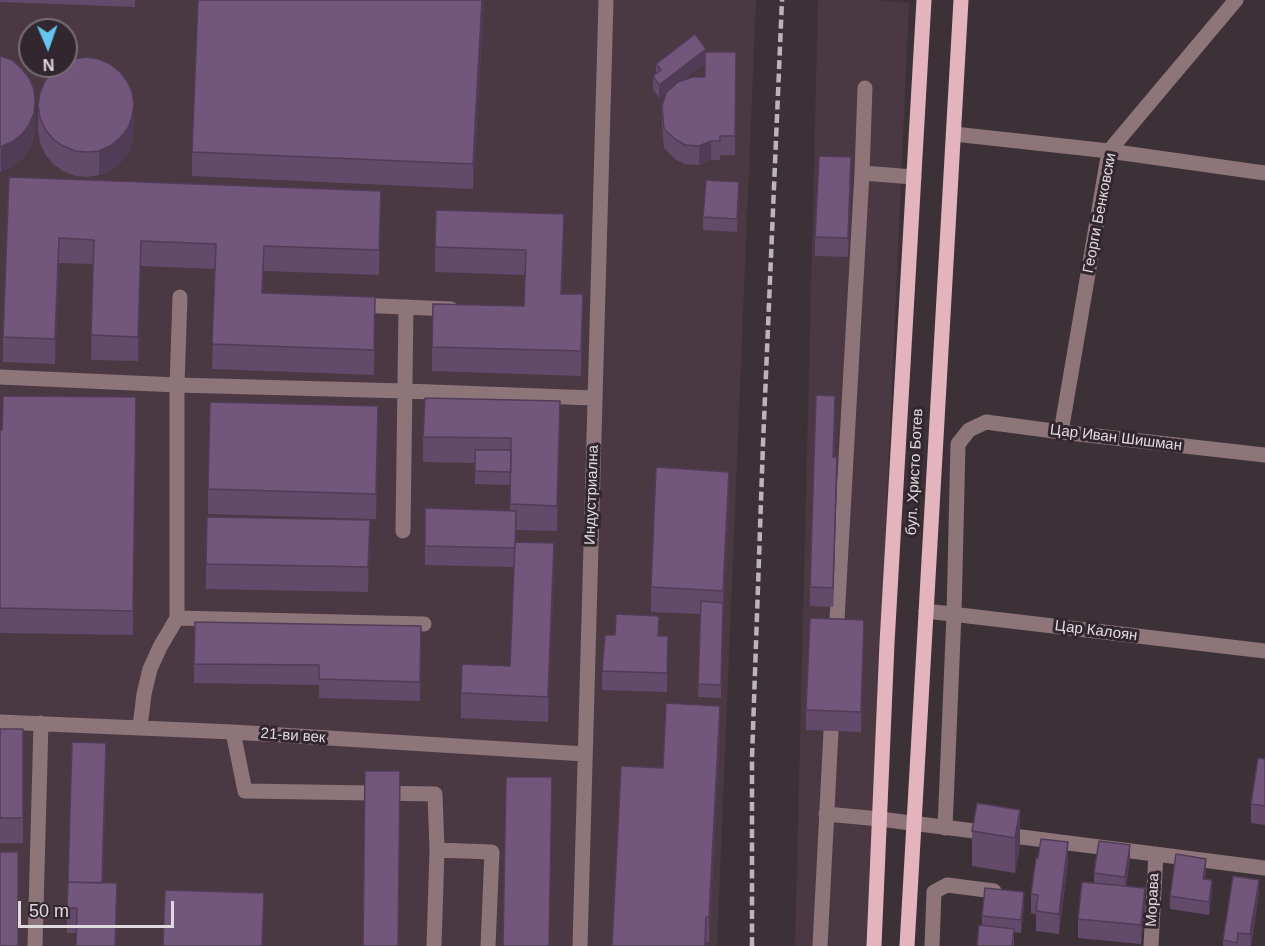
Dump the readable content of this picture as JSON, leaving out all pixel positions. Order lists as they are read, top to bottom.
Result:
{
  "streets": {
    "main road": ["бул. Христо Ботев"],
    "street": [
      "Георги Бенковски",
      "Цар Иван Шишман",
      "Индустриална",
      "Цар Калоян",
      "21-ви век",
      "Морава"
    ]
  },
  "crossings": [
    ["Георги Бенковски", "Цар Иван Шишман"],
    ["Цар Иван Шишман", "Цар Калоян"],
    ["бул. Христо Ботев", "Цар Калоян"],
    ["Индустриална", "21-ви век"]
  ],
  "scale_bar": "50 m",
  "north": "bottom"
}
